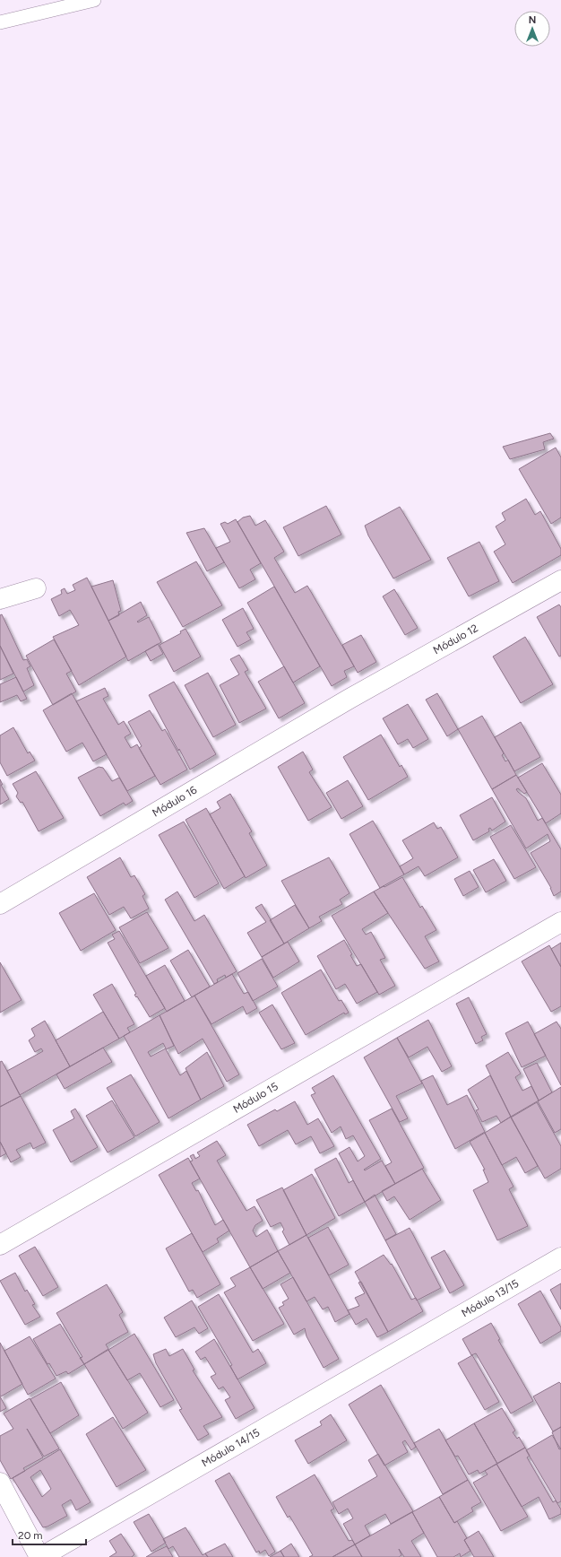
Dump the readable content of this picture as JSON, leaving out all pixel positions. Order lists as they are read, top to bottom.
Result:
{
  "streets": {
    "street": [
      "Módulo 12",
      "Módulo 16",
      "Módulo 15",
      "Módulo 13/15",
      "Módulo 14/15"
    ]
  },
  "crossings": [
    ["Módulo 12", "Módulo 16"],
    ["Módulo 13/15", "Módulo 14/15"]
  ],
  "scale_bar": "20 m",
  "north": "top"
}
